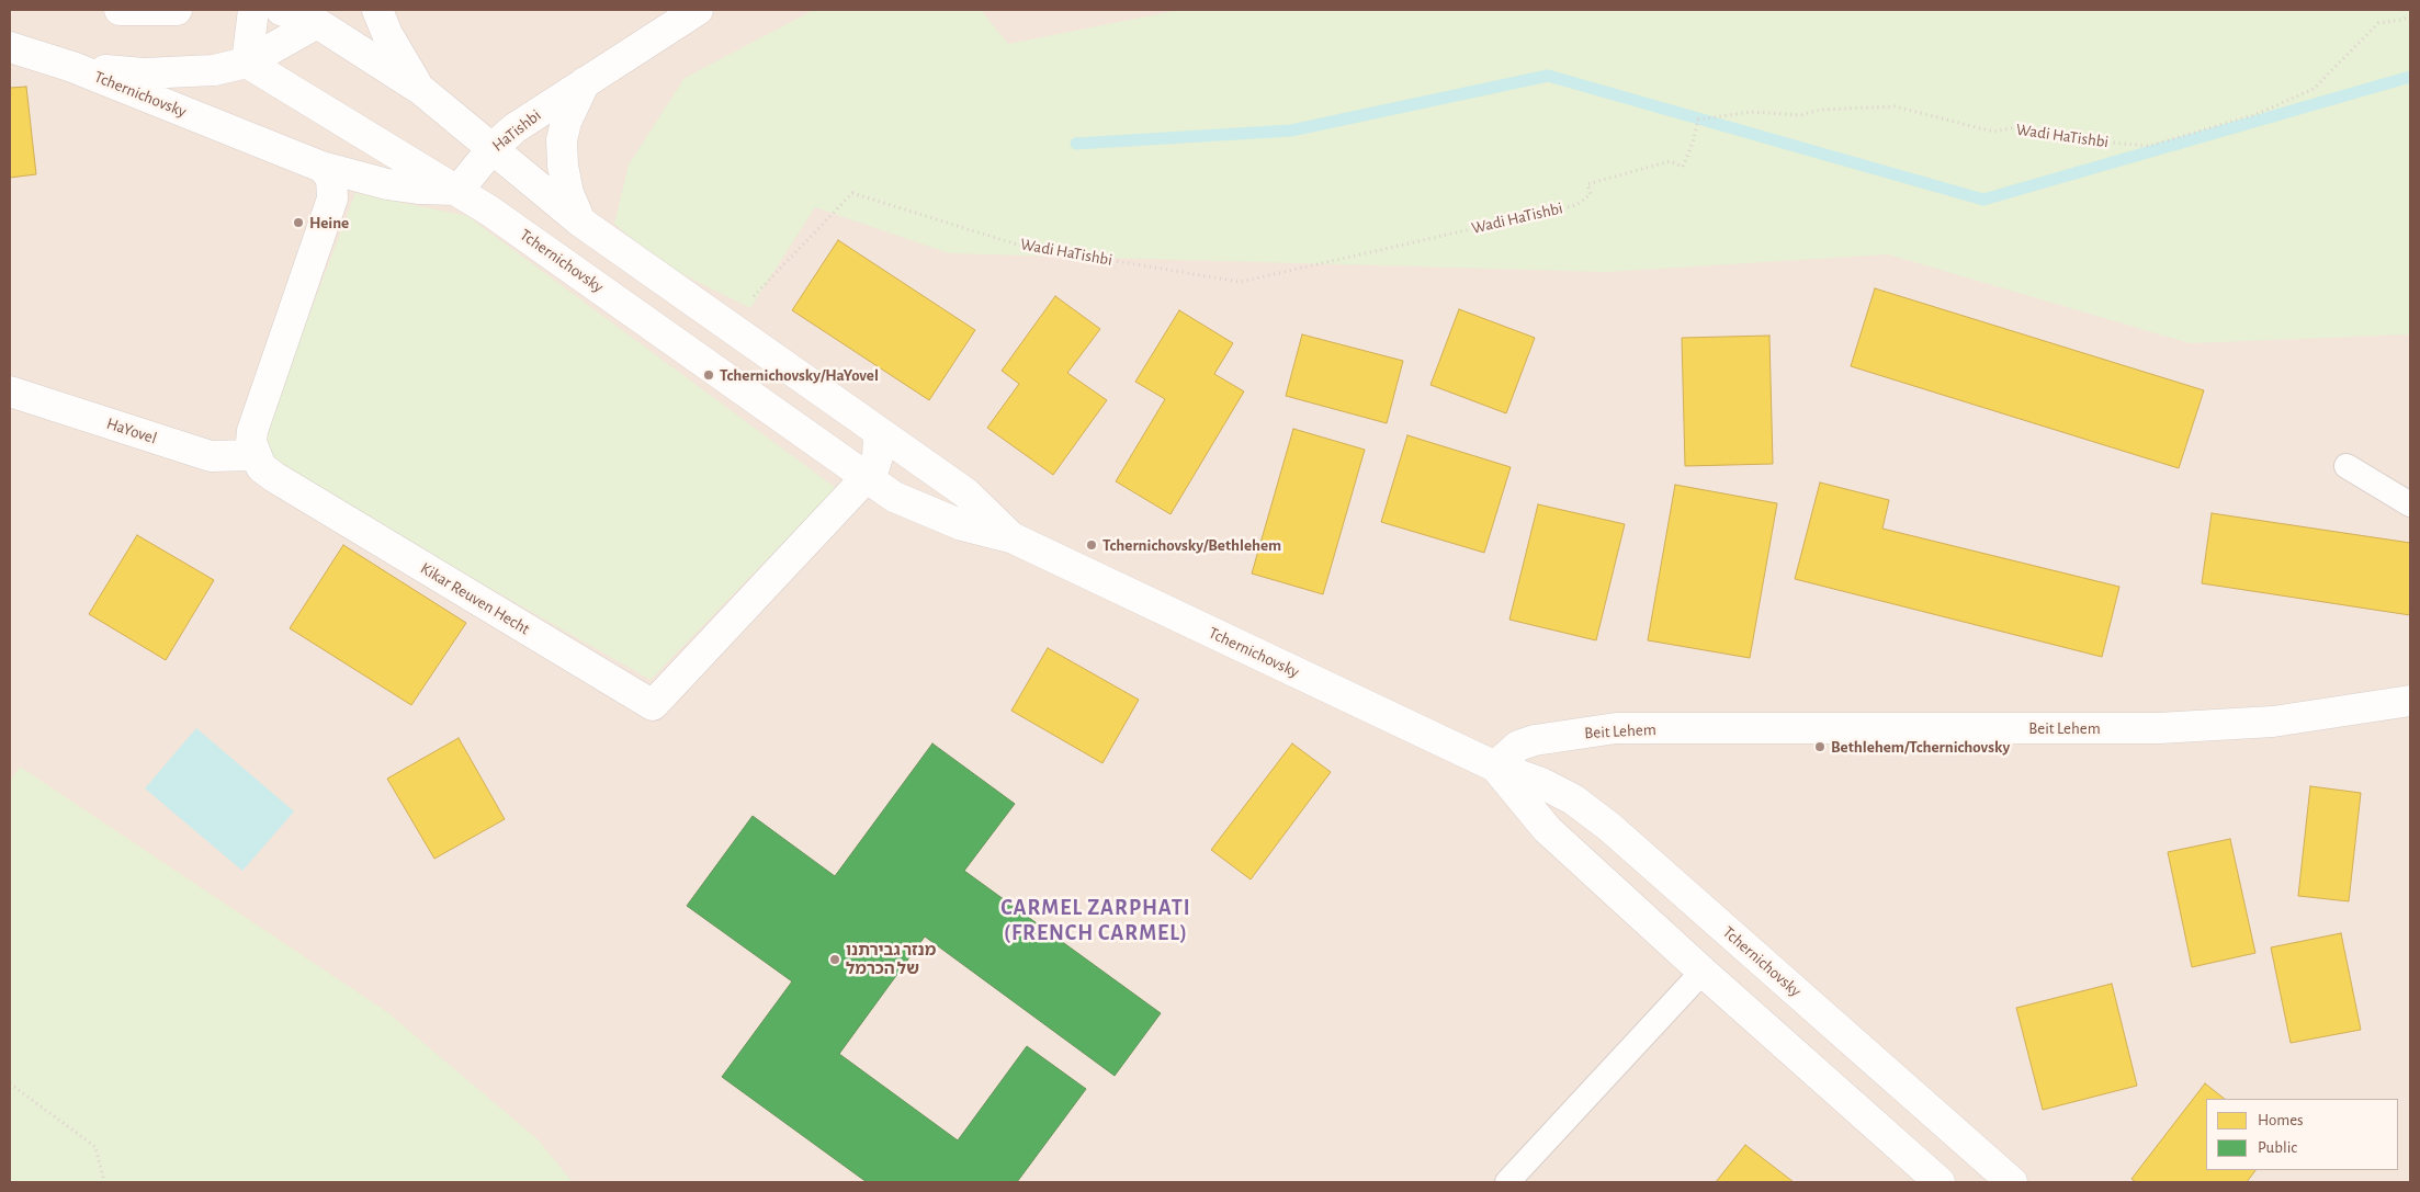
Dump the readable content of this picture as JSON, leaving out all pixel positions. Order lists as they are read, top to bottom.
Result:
{
  "streets": {
    "street": [
      "Tchernichovsky",
      "HaTishbi",
      "HaYovel",
      "Kikar Reuven Hecht",
      "Beit Lehem"
    ],
    "path": ["Wadi HaTishbi"]
  },
  "crossings": [
    ["Tchernichovsky", "HaTishbi"],
    ["Tchernichovsky", "Wadi HaTishbi"],
    ["Tchernichovsky", "Kikar Reuven Hecht"],
    ["Tchernichovsky", "Beit Lehem"],
    ["HaYovel", "Kikar Reuven Hecht"]
  ],
  "districts": ["CARMEL ZARPHATI (FRENCH CARMEL)"],
  "places": [
    "Heine",
    "Tchernichovsky/HaYovel",
    "Tchernichovsky/Bethlehem",
    "Bethlehem/Tchernichovsky",
    "מנזר גבירתנו של הכרמל"
  ],
  "legend": ["Homes", "Public"]
}
